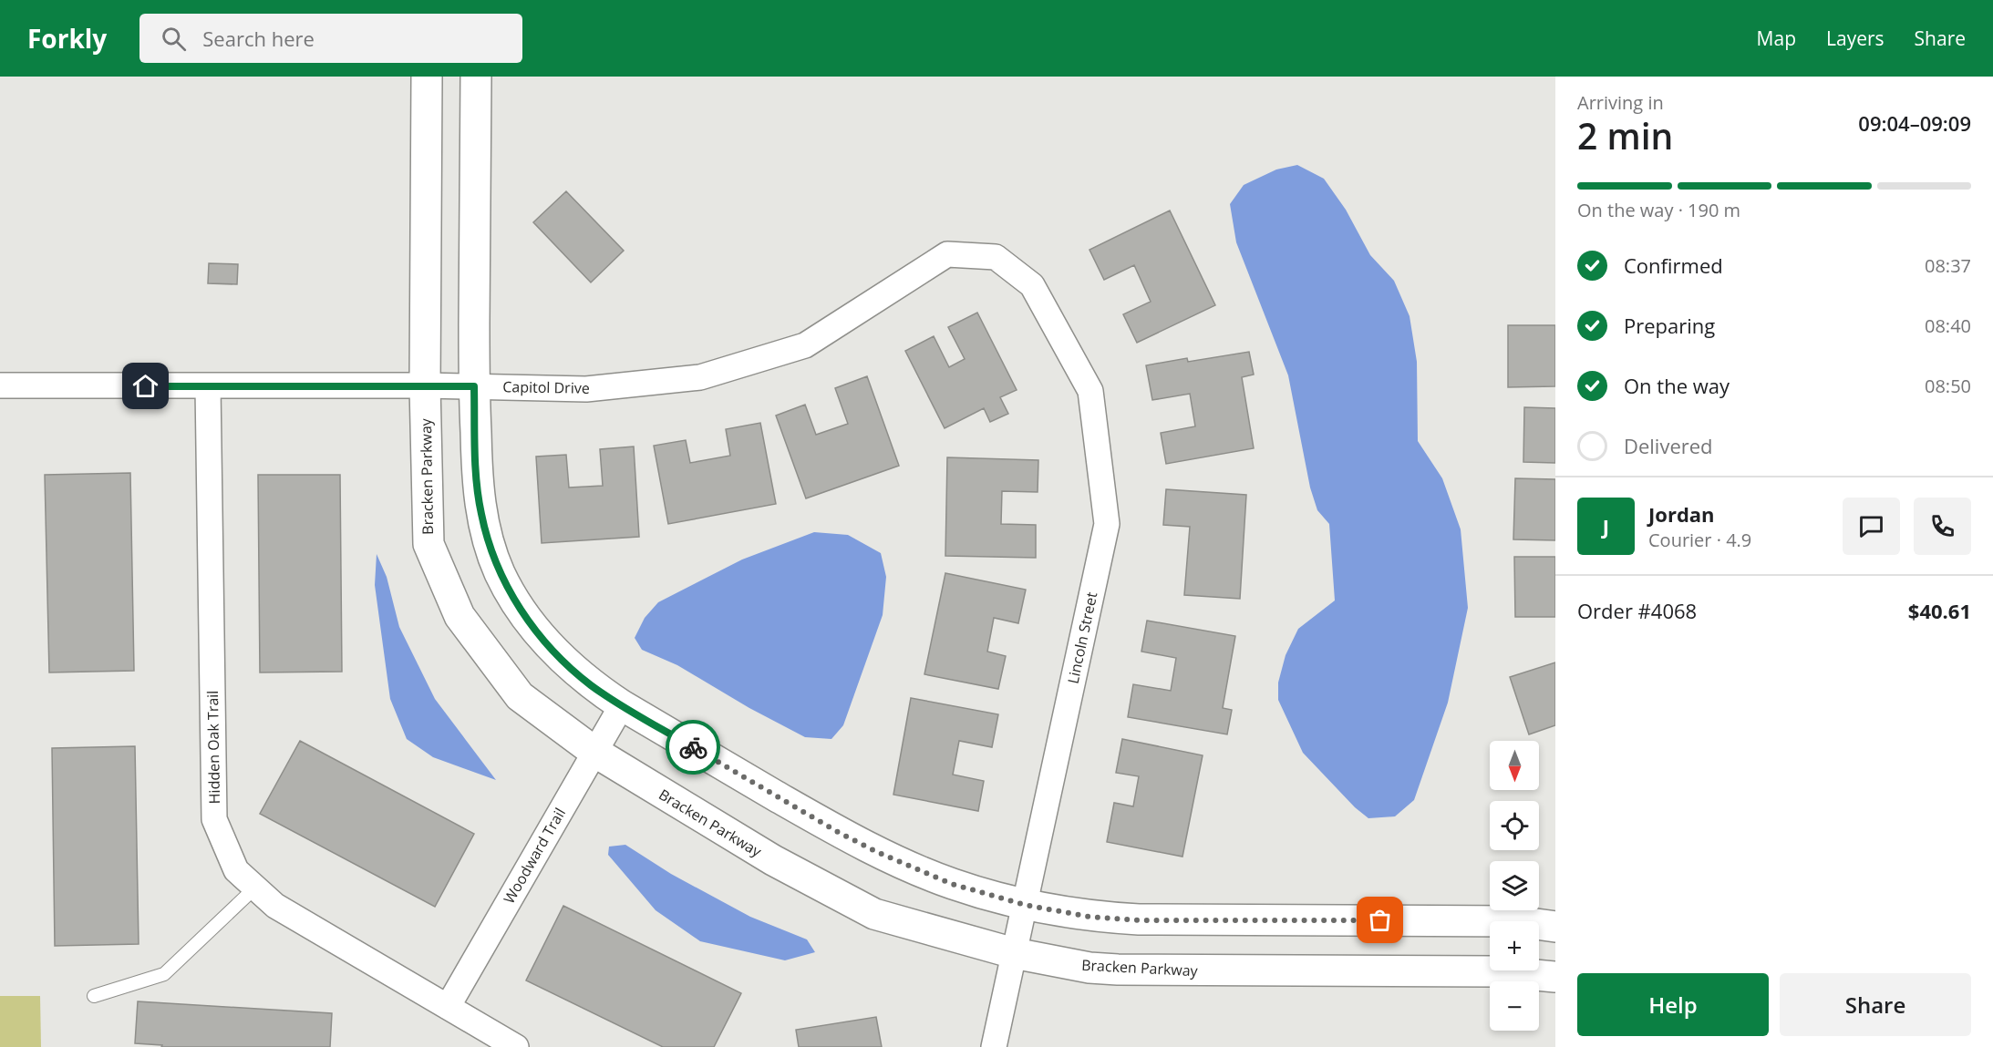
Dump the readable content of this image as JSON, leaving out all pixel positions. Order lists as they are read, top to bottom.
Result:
{
  "streets": {
    "street": [
      "Capitol Drive",
      "Bracken Parkway",
      "Lincoln Street",
      "Hidden Oak Trail",
      "Woodward Trail"
    ]
  },
  "crossings": [
    ["Capitol Drive", "Bracken Parkway"],
    ["Capitol Drive", "Lincoln Street"],
    ["Capitol Drive", "Hidden Oak Trail"],
    ["Bracken Parkway", "Lincoln Street"],
    ["Bracken Parkway", "Woodward Trail"],
    ["Hidden Oak Trail", "Woodward Trail"]
  ],
  "north": "bottom",
  "page": {
    "header": "Forkly",
    "search": "Search here",
    "nav": ["Map", "Layers", "Share"],
    "heading": ["2 min", "Arriving in", "09:04–09:09"],
    "panel": [
      "Jordan",
      "Courier · 4.9",
      "Order #4068",
      "$40.61"
    ],
    "bar": "On the way · 190 m",
    "list": [
      ["Confirmed", "08:37"],
      ["Preparing", "08:40"],
      ["On the way", "08:50"],
      "Delivered"
    ],
    "round": "J",
    "map_buttons": ["+", "−"],
    "buttons": ["Help", "Share"]
  }
}
